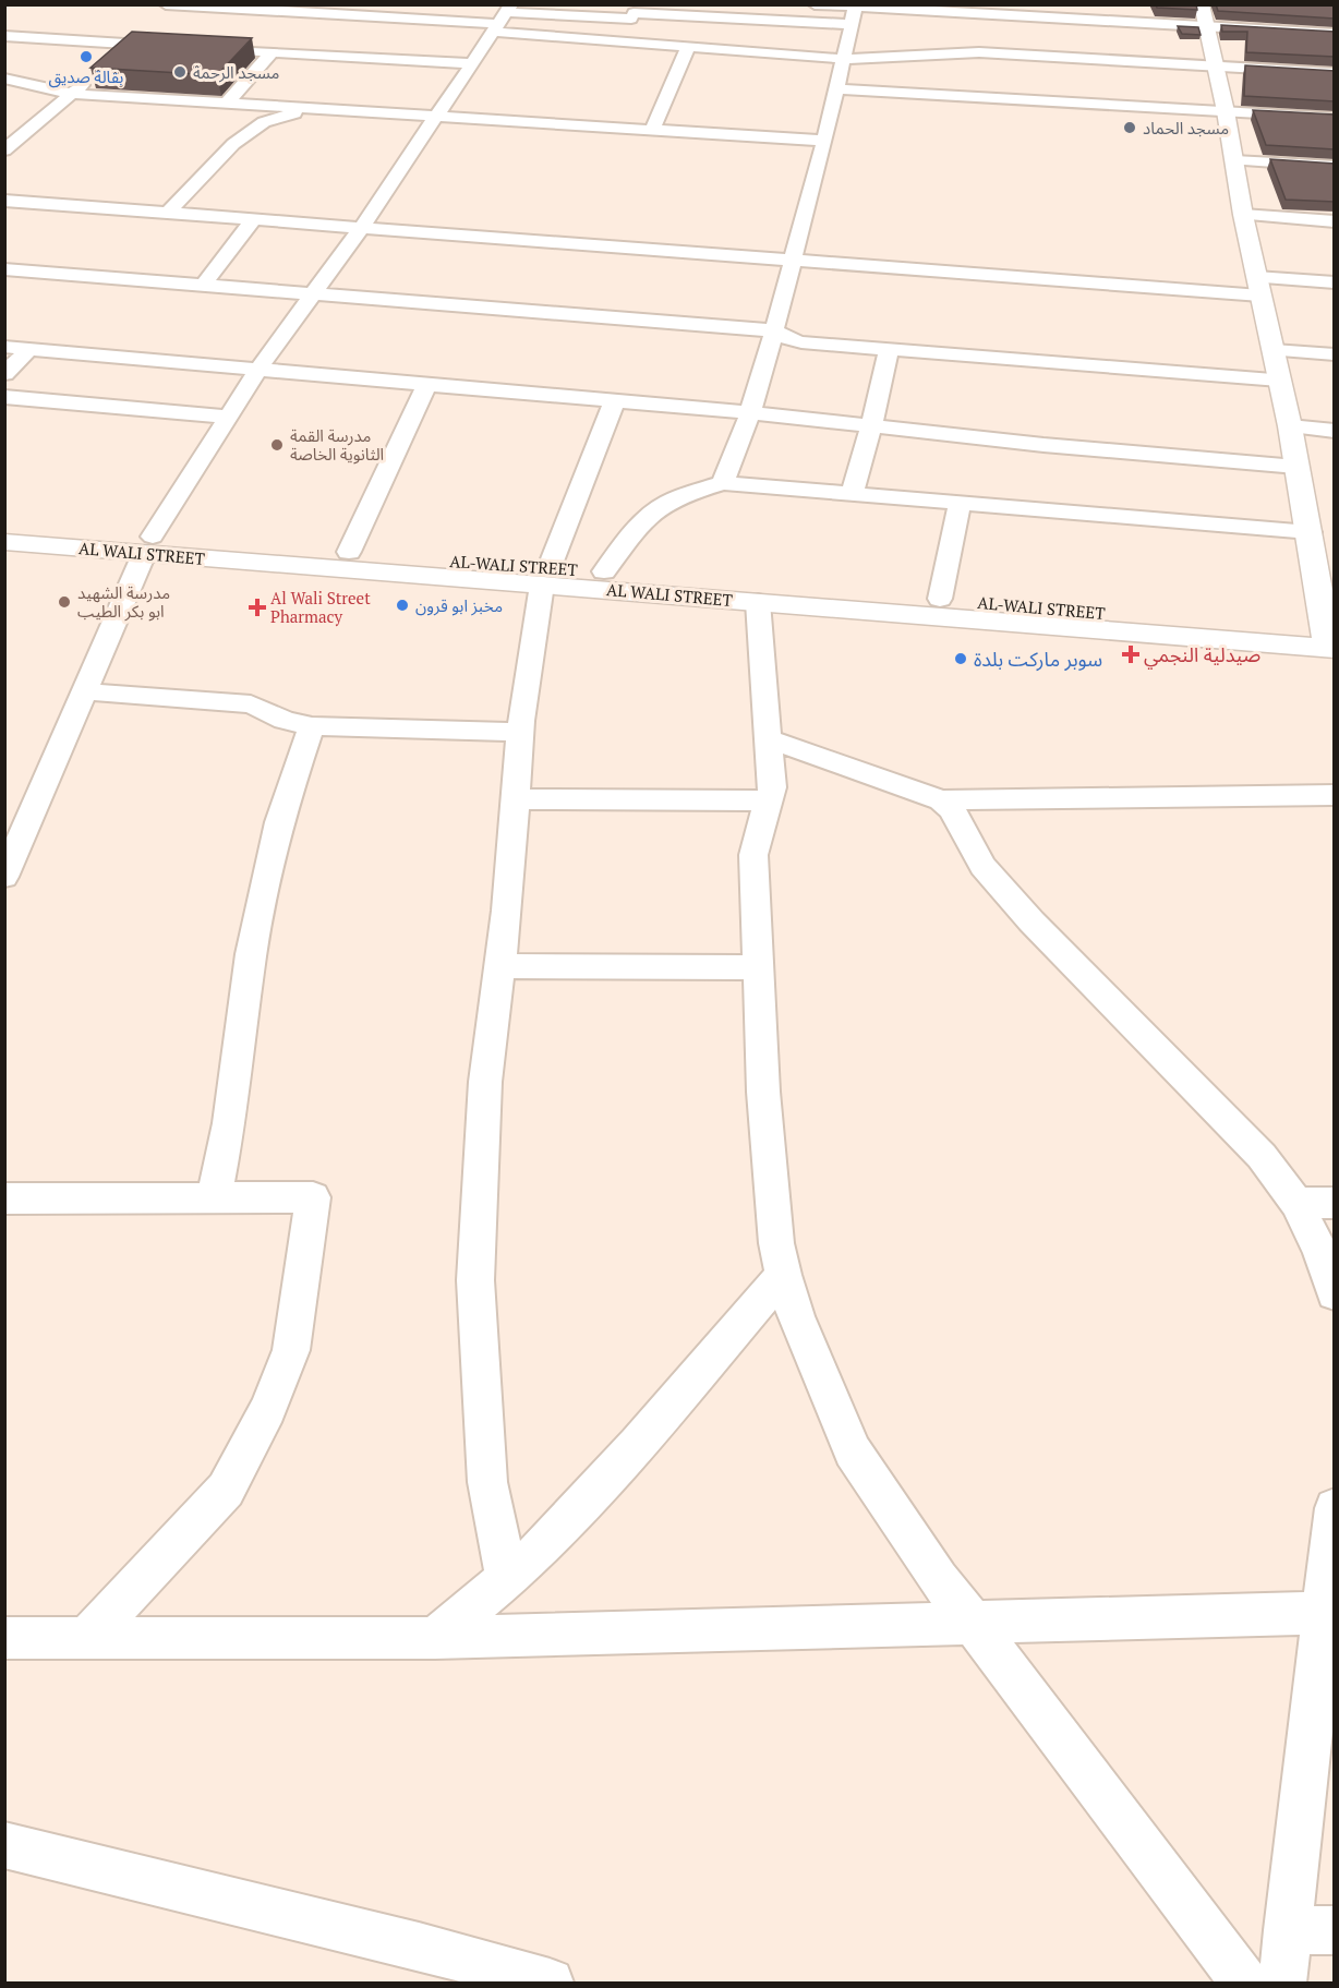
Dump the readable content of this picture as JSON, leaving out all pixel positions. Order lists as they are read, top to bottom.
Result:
{
  "streets": {
    "street": ["AL WALI STREET", "AL-WALI STREET"]
  },
  "crossings": [
    ["AL WALI STREET", "AL-WALI STREET"]
  ],
  "places": {
    "other": [
      "بقالة صديق",
      "مسجد الرحمة",
      "مسجد الحماد",
      "مدرسة القمة الثانوية الخاصة",
      "مدرسة الشهيد ابو بكر الطيب",
      "مخبز ابو قرون",
      "سوبر ماركت بلدة"
    ],
    "health": ["Al Wali Street Pharmacy", "صيدلية النجمي"]
  }
}
